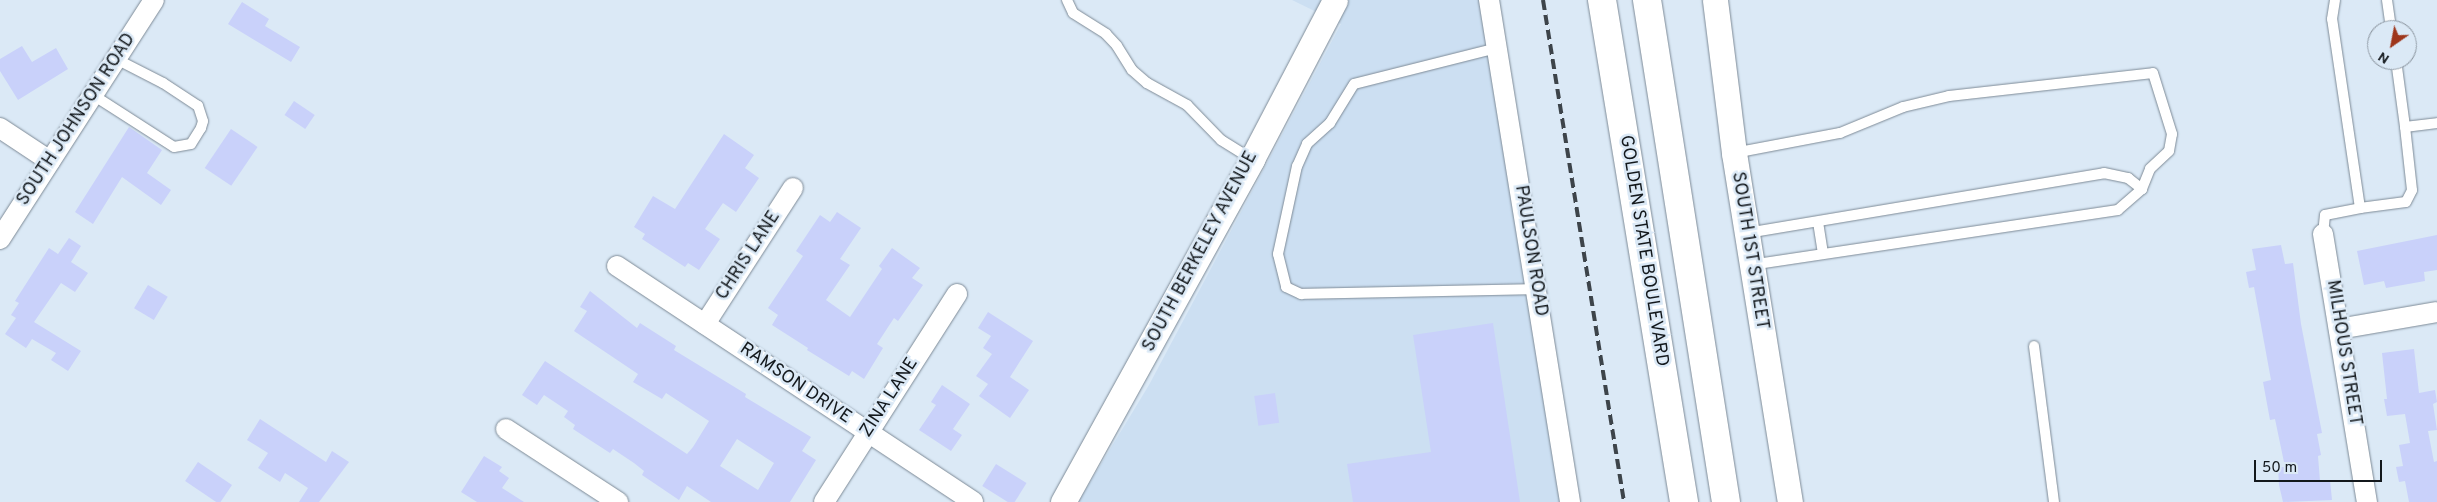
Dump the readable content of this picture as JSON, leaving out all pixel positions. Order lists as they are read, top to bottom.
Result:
{
  "streets": {
    "main road": ["GOLDEN STATE BOULEVARD"],
    "street": [
      "SOUTH JOHNSON ROAD",
      "PAULSON ROAD",
      "SOUTH 1ST STREET",
      "SOUTH BERKELEY AVENUE",
      "CHRIS LANE",
      "MILHOUS STREET",
      "RAMSON DRIVE",
      "ZINA LANE"
    ]
  },
  "crossings": [
    ["CHRIS LANE", "RAMSON DRIVE"],
    ["RAMSON DRIVE", "ZINA LANE"]
  ],
  "scale_bar": "50 m",
  "north": "bottom left"
}
